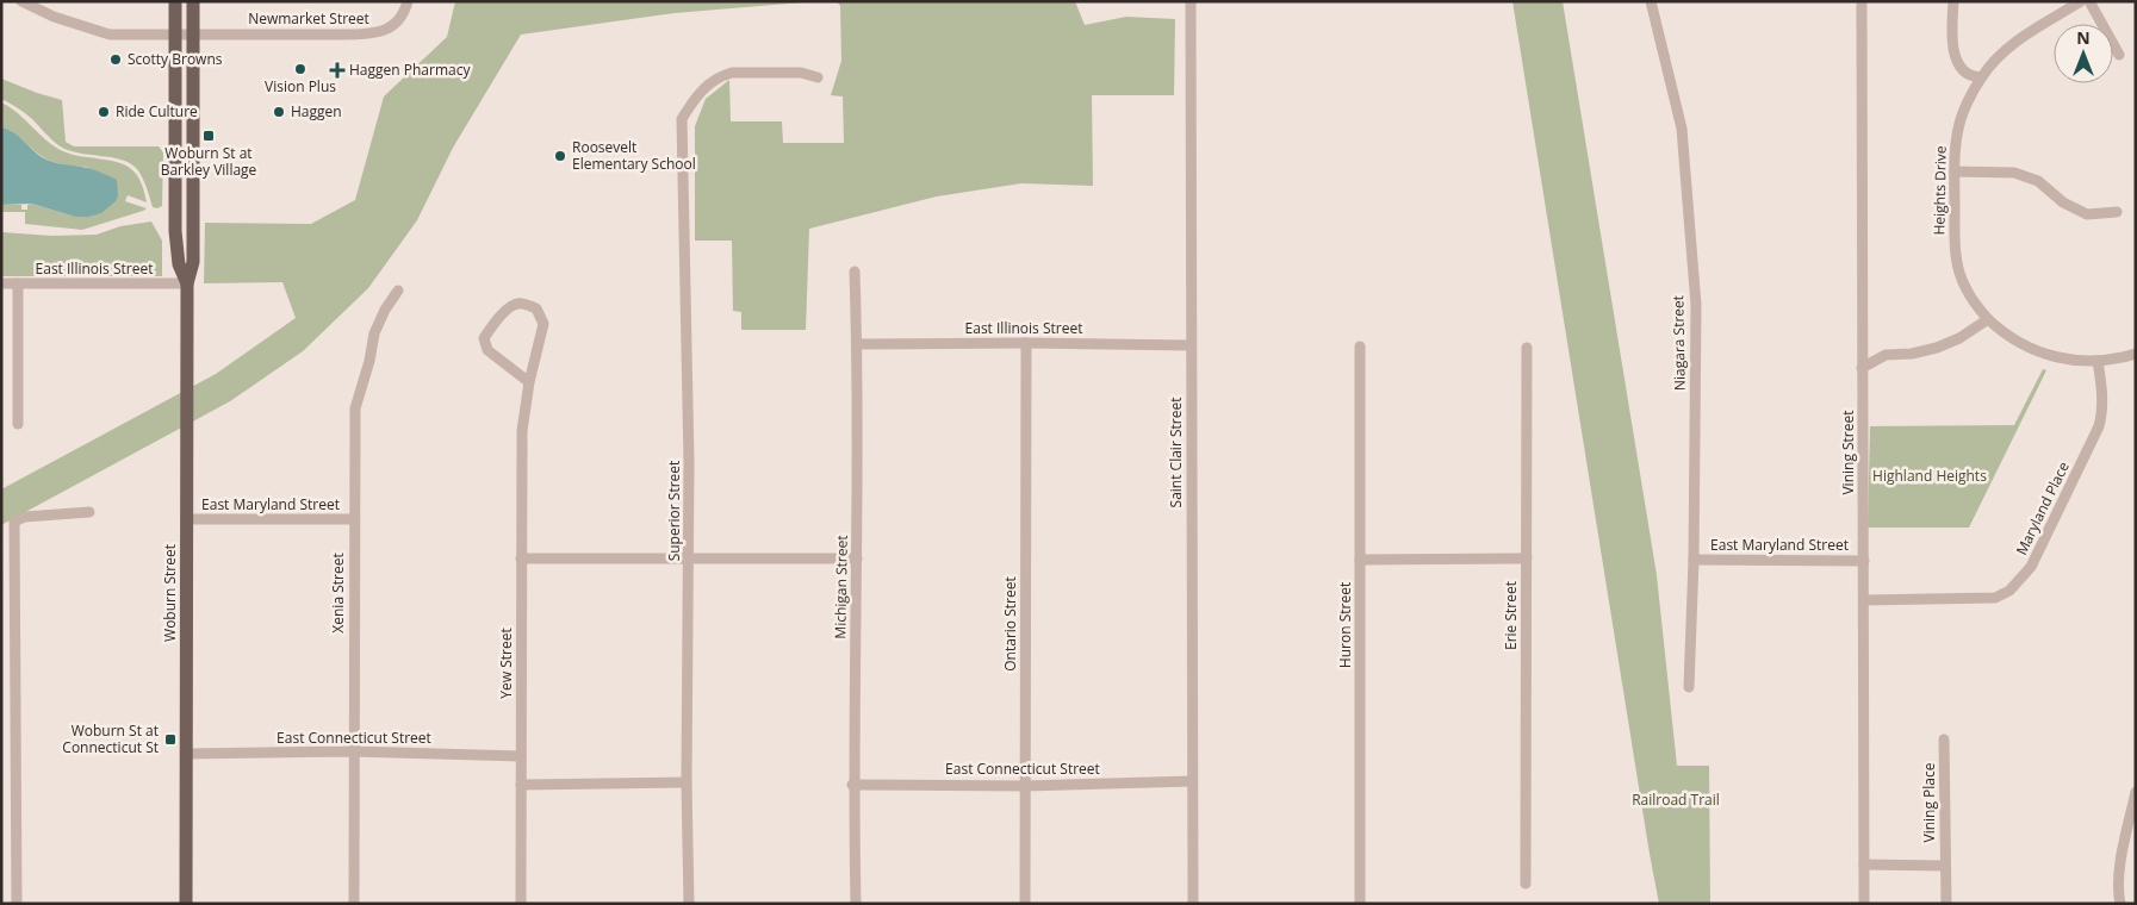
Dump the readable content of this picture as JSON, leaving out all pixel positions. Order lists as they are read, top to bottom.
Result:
{
  "streets": {
    "main road": ["Woburn Street"],
    "street": [
      "Newmarket Street",
      "Heights Drive",
      "East Illinois Street",
      "Niagara Street",
      "Saint Clair Street",
      "Vining Street",
      "East Maryland Street",
      "Maryland Place",
      "Superior Street",
      "Michigan Street",
      "Xenia Street",
      "Erie Street",
      "Ontario Street",
      "Huron Street",
      "Yew Street",
      "East Connecticut Street",
      "Vining Place"
    ]
  },
  "crossings": [
    ["Newmarket Street", "Woburn Street"],
    ["Heights Drive", "Maryland Place"],
    ["East Illinois Street", "Saint Clair Street"],
    ["East Illinois Street", "Michigan Street"],
    ["East Illinois Street", "Woburn Street"],
    ["East Illinois Street", "Ontario Street"],
    ["Niagara Street", "East Maryland Street"],
    ["Saint Clair Street", "East Connecticut Street"],
    ["Vining Street", "East Maryland Street"],
    ["Vining Street", "Maryland Place"],
    ["East Maryland Street", "Woburn Street"],
    ["East Maryland Street", "Xenia Street"],
    ["Michigan Street", "East Connecticut Street"],
    ["Woburn Street", "East Connecticut Street"],
    ["Xenia Street", "East Connecticut Street"],
    ["Ontario Street", "East Connecticut Street"],
    ["Yew Street", "East Connecticut Street"]
  ],
  "parks": ["Highland Heights", "Railroad Trail"],
  "places": {
    "other": [
      "Scotty Browns",
      "Vision Plus",
      "Ride Culture",
      "Haggen",
      "Roosevelt Elementary School"
    ],
    "health": ["Haggen Pharmacy"],
    "transit": ["Woburn St at Barkley Village", "Woburn St at Connecticut St"]
  },
  "north": "top"
}
